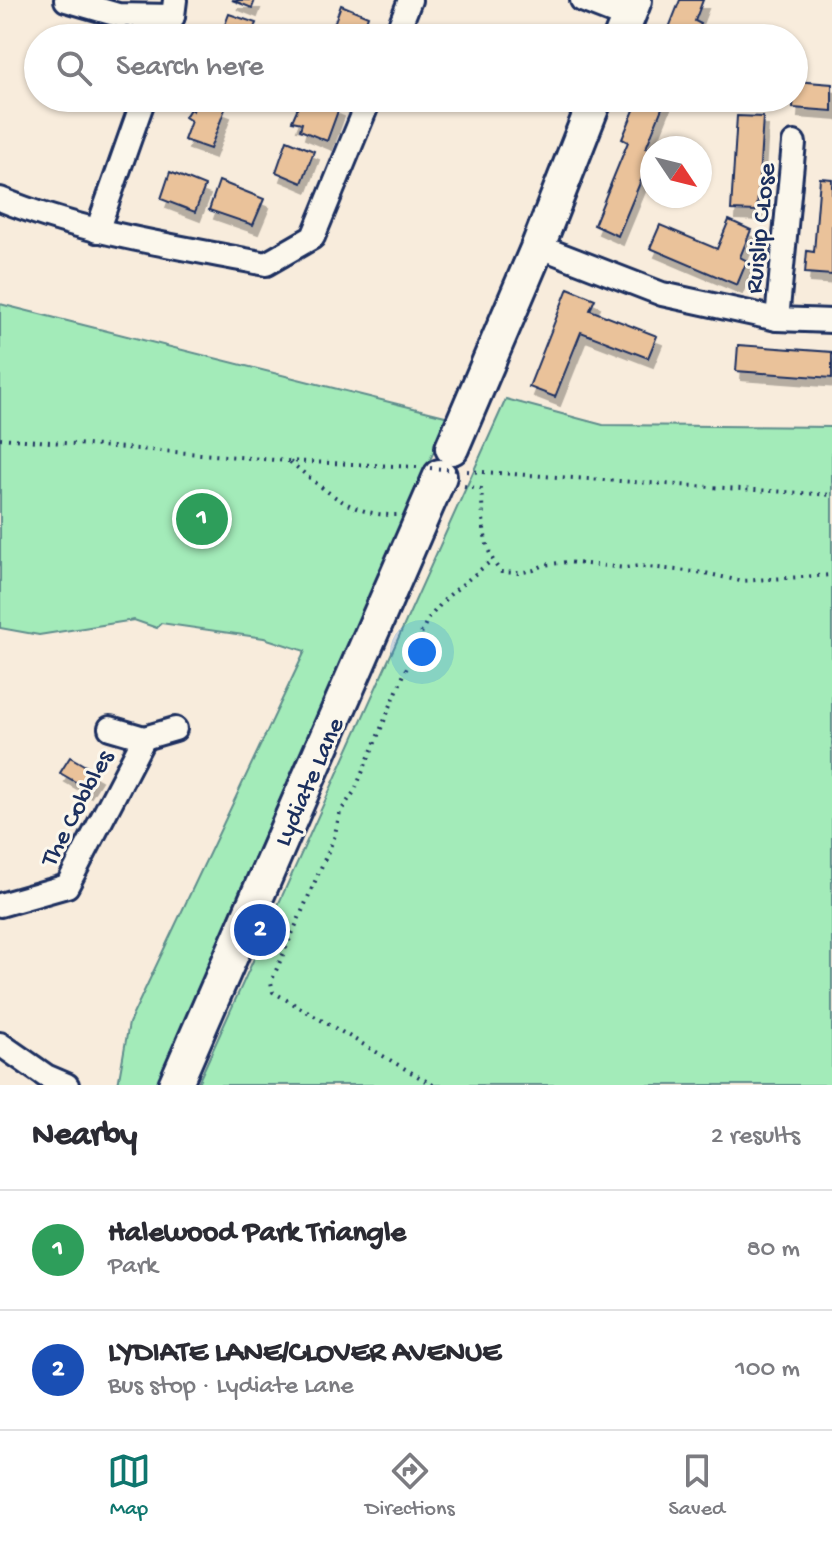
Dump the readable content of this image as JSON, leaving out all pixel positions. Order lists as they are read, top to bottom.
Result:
{
  "streets": {
    "street": ["Ruislip CLose", "Lydiate Lane", "The Cobbles"]
  },
  "north": "bottom right",
  "page": {
    "search": "Search here",
    "pins": ["1", "2"],
    "heading": ["Nearby", "2 results"],
    "list": [
      {
        "mark": "1",
        "name": "Halewood Park Triangle",
        "note": "Park",
        "value": "80 m"
      },
      {
        "mark": "2",
        "name": "LYDIATE LANE/CLOVER AVENUE",
        "note": "Bus stop · Lydiate Lane",
        "value": "100 m"
      }
    ],
    "nav": ["Map", "Directions", "Saved"]
  }
}
